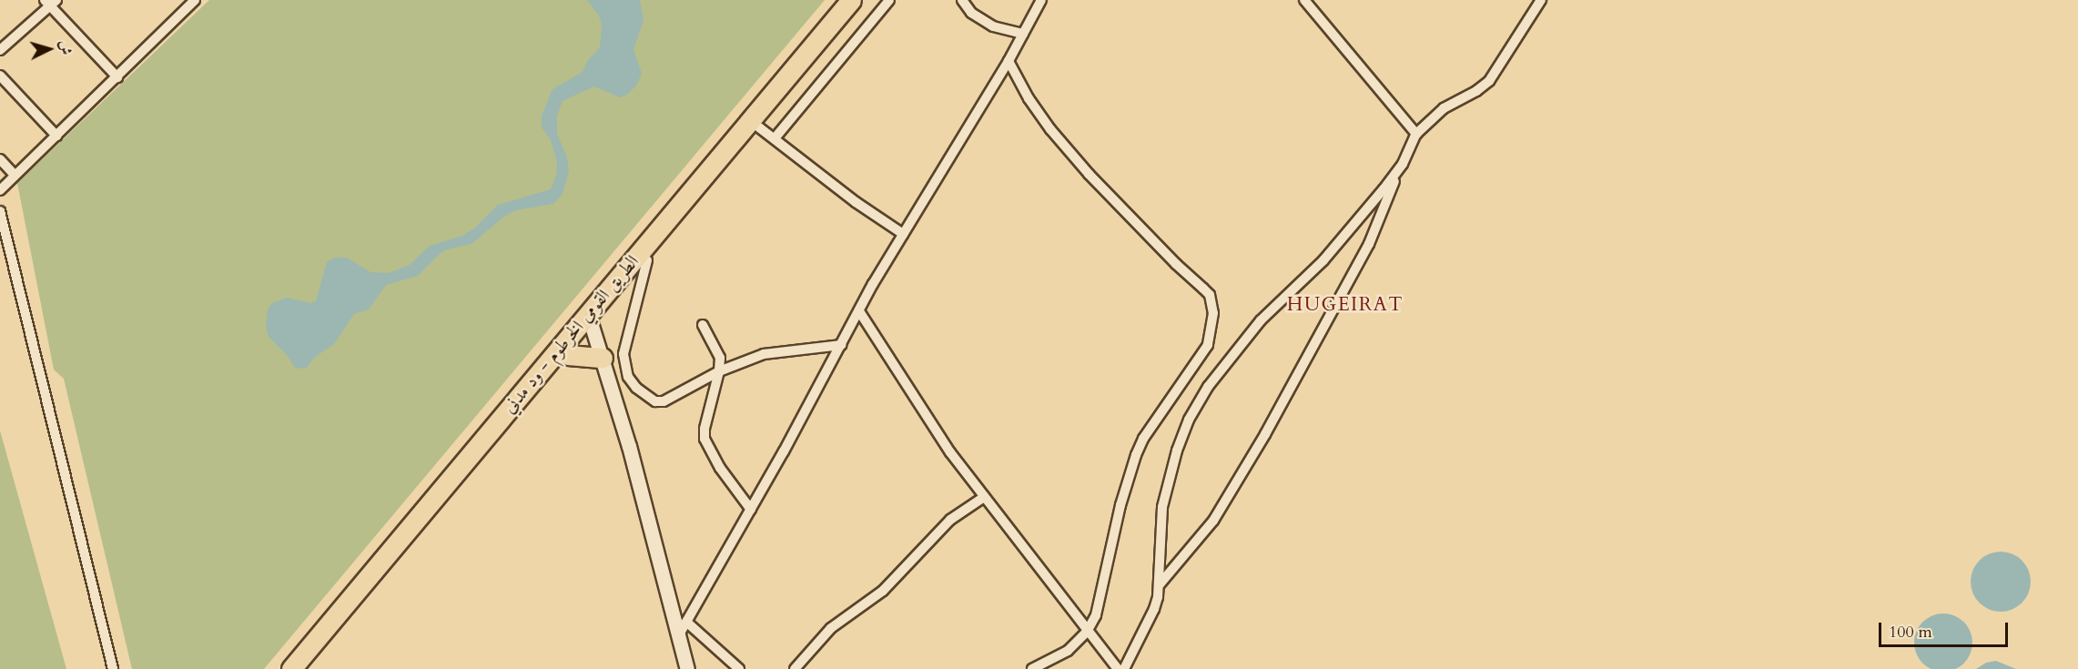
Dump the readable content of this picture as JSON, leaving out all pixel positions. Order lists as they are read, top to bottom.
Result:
{
  "streets": {
    "highway": ["الطريق القومي الخرطوم - ود مدني"]
  },
  "districts": ["HUGEIRAT"],
  "scale_bar": "100 m",
  "north": "right"
}
